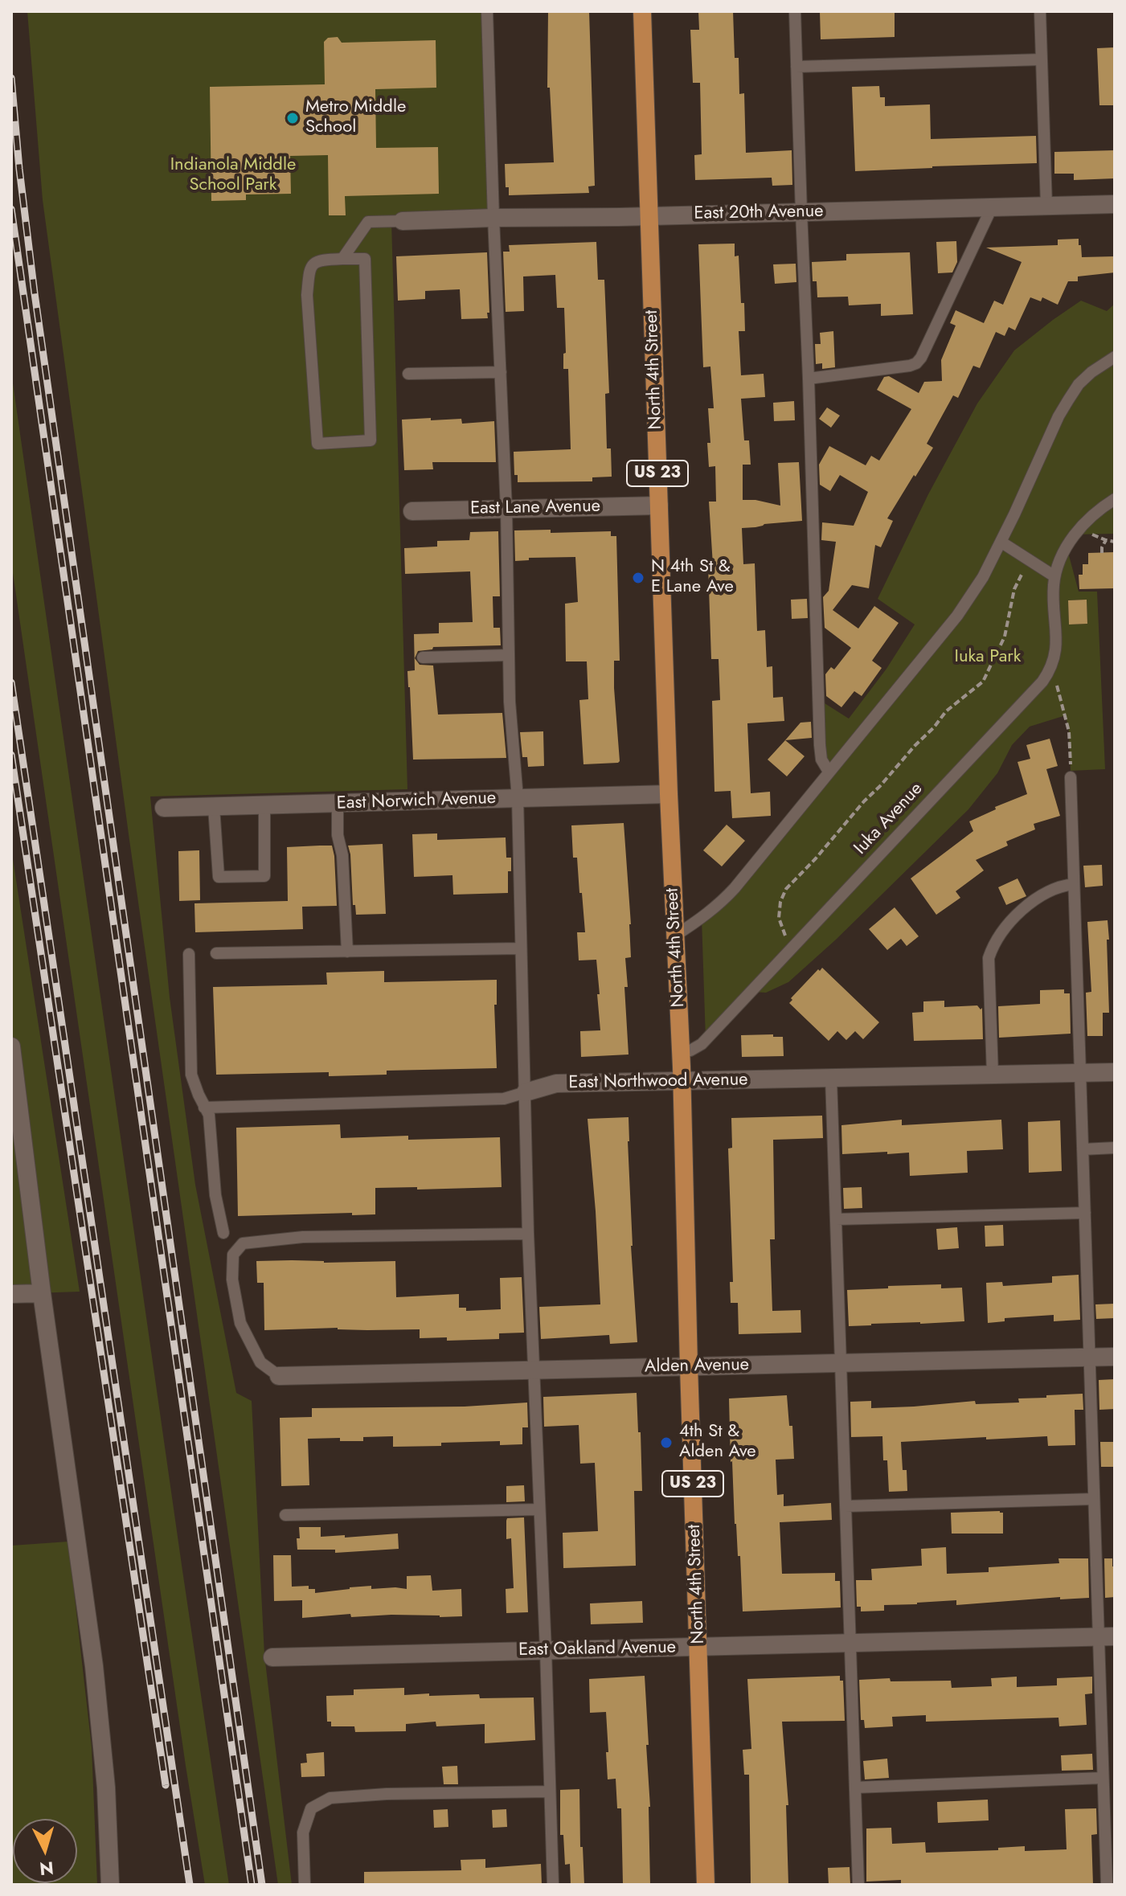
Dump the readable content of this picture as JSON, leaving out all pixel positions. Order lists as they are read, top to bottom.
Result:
{
  "streets": {
    "main road": ["North 4th Street", "US 23"],
    "street": [
      "East 20th Avenue",
      "East Lane Avenue",
      "East Norwich Avenue",
      "East Northwood Avenue",
      "Alden Avenue",
      "East Oakland Avenue"
    ],
    "lane": ["Iuka Avenue"]
  },
  "crossings": [
    ["East 20th Avenue", "North 4th Street"],
    ["North 4th Street", "East Lane Avenue"],
    ["North 4th Street", "East Norwich Avenue"],
    ["North 4th Street", "Iuka Avenue"],
    ["North 4th Street", "East Northwood Avenue"],
    ["North 4th Street", "Alden Avenue"],
    ["North 4th Street", "East Oakland Avenue"]
  ],
  "parks": ["Indianola Middle School Park", "Iuka Park"],
  "places": ["Metro Middle School", "N 4th St & E Lane Ave", "4th St & Alden Ave"],
  "north": "bottom"
}
